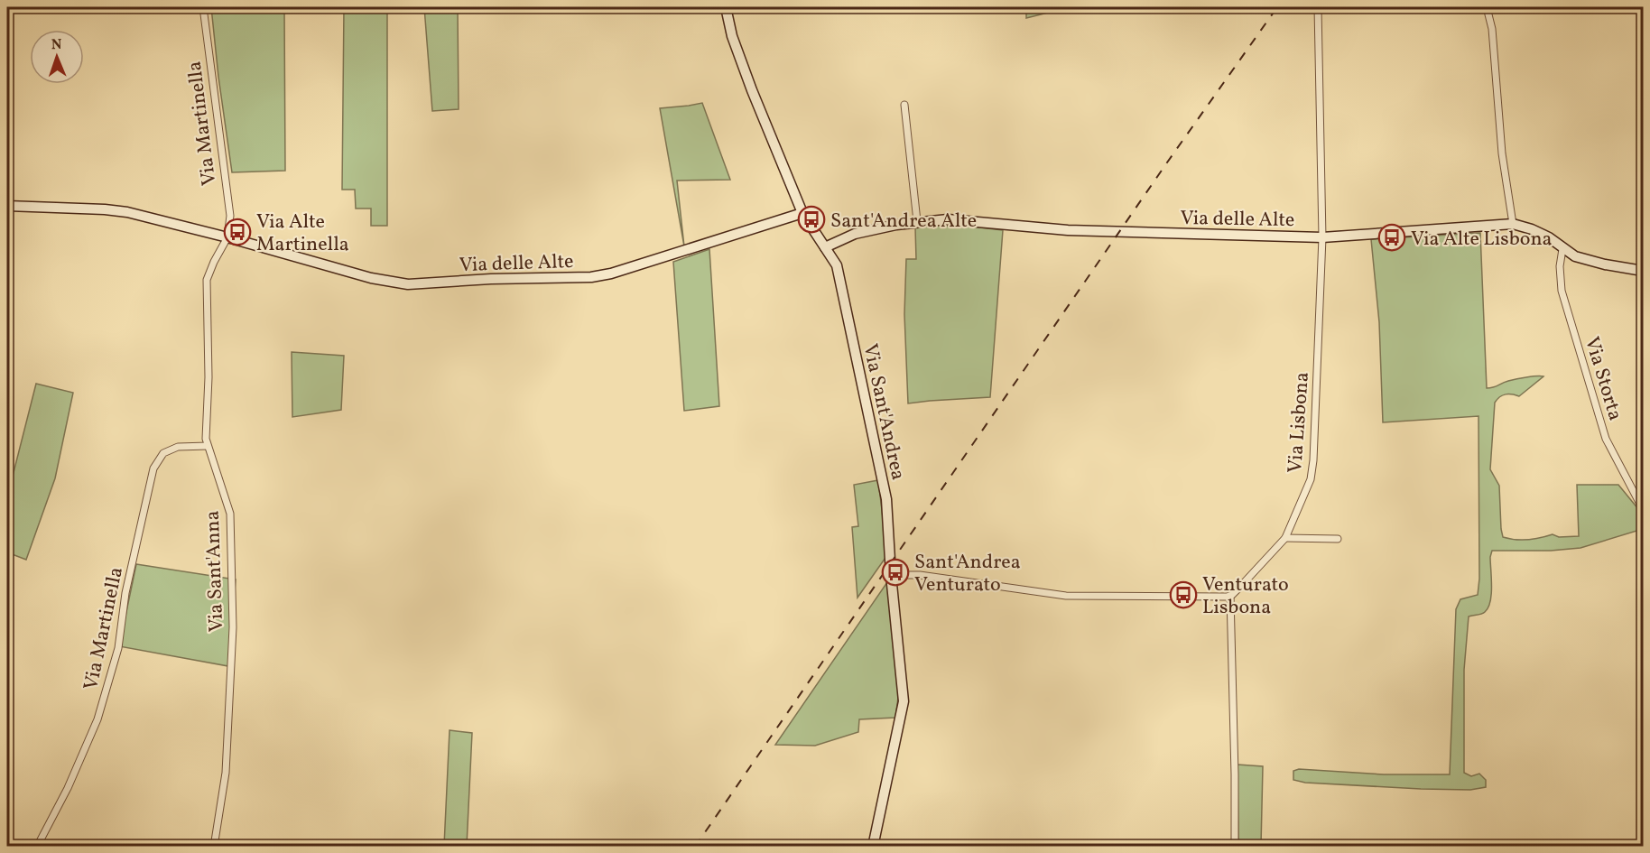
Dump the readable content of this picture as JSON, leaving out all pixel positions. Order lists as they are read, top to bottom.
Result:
{
  "streets": {
    "street": [
      "Via Martinella",
      "Via delle Alte",
      "Via Storta",
      "Via Sant'Andrea",
      "Via Lisbona",
      "Via Sant'Anna"
    ]
  },
  "crossings": [
    ["Via Martinella", "Via delle Alte"],
    ["Via Martinella", "Via Sant'Anna"],
    ["Via delle Alte", "Via Storta"],
    ["Via delle Alte", "Via Sant'Andrea"],
    ["Via delle Alte", "Via Lisbona"],
    ["Via delle Alte", "Via Sant'Anna"]
  ],
  "places": {
    "bus stop": [
      "Sant'Andrea Alte",
      "Via Alte Martinella",
      "Via Alte Lisbona",
      "Sant'Andrea Venturato",
      "Venturato Lisbona"
    ]
  },
  "north": "top"
}
